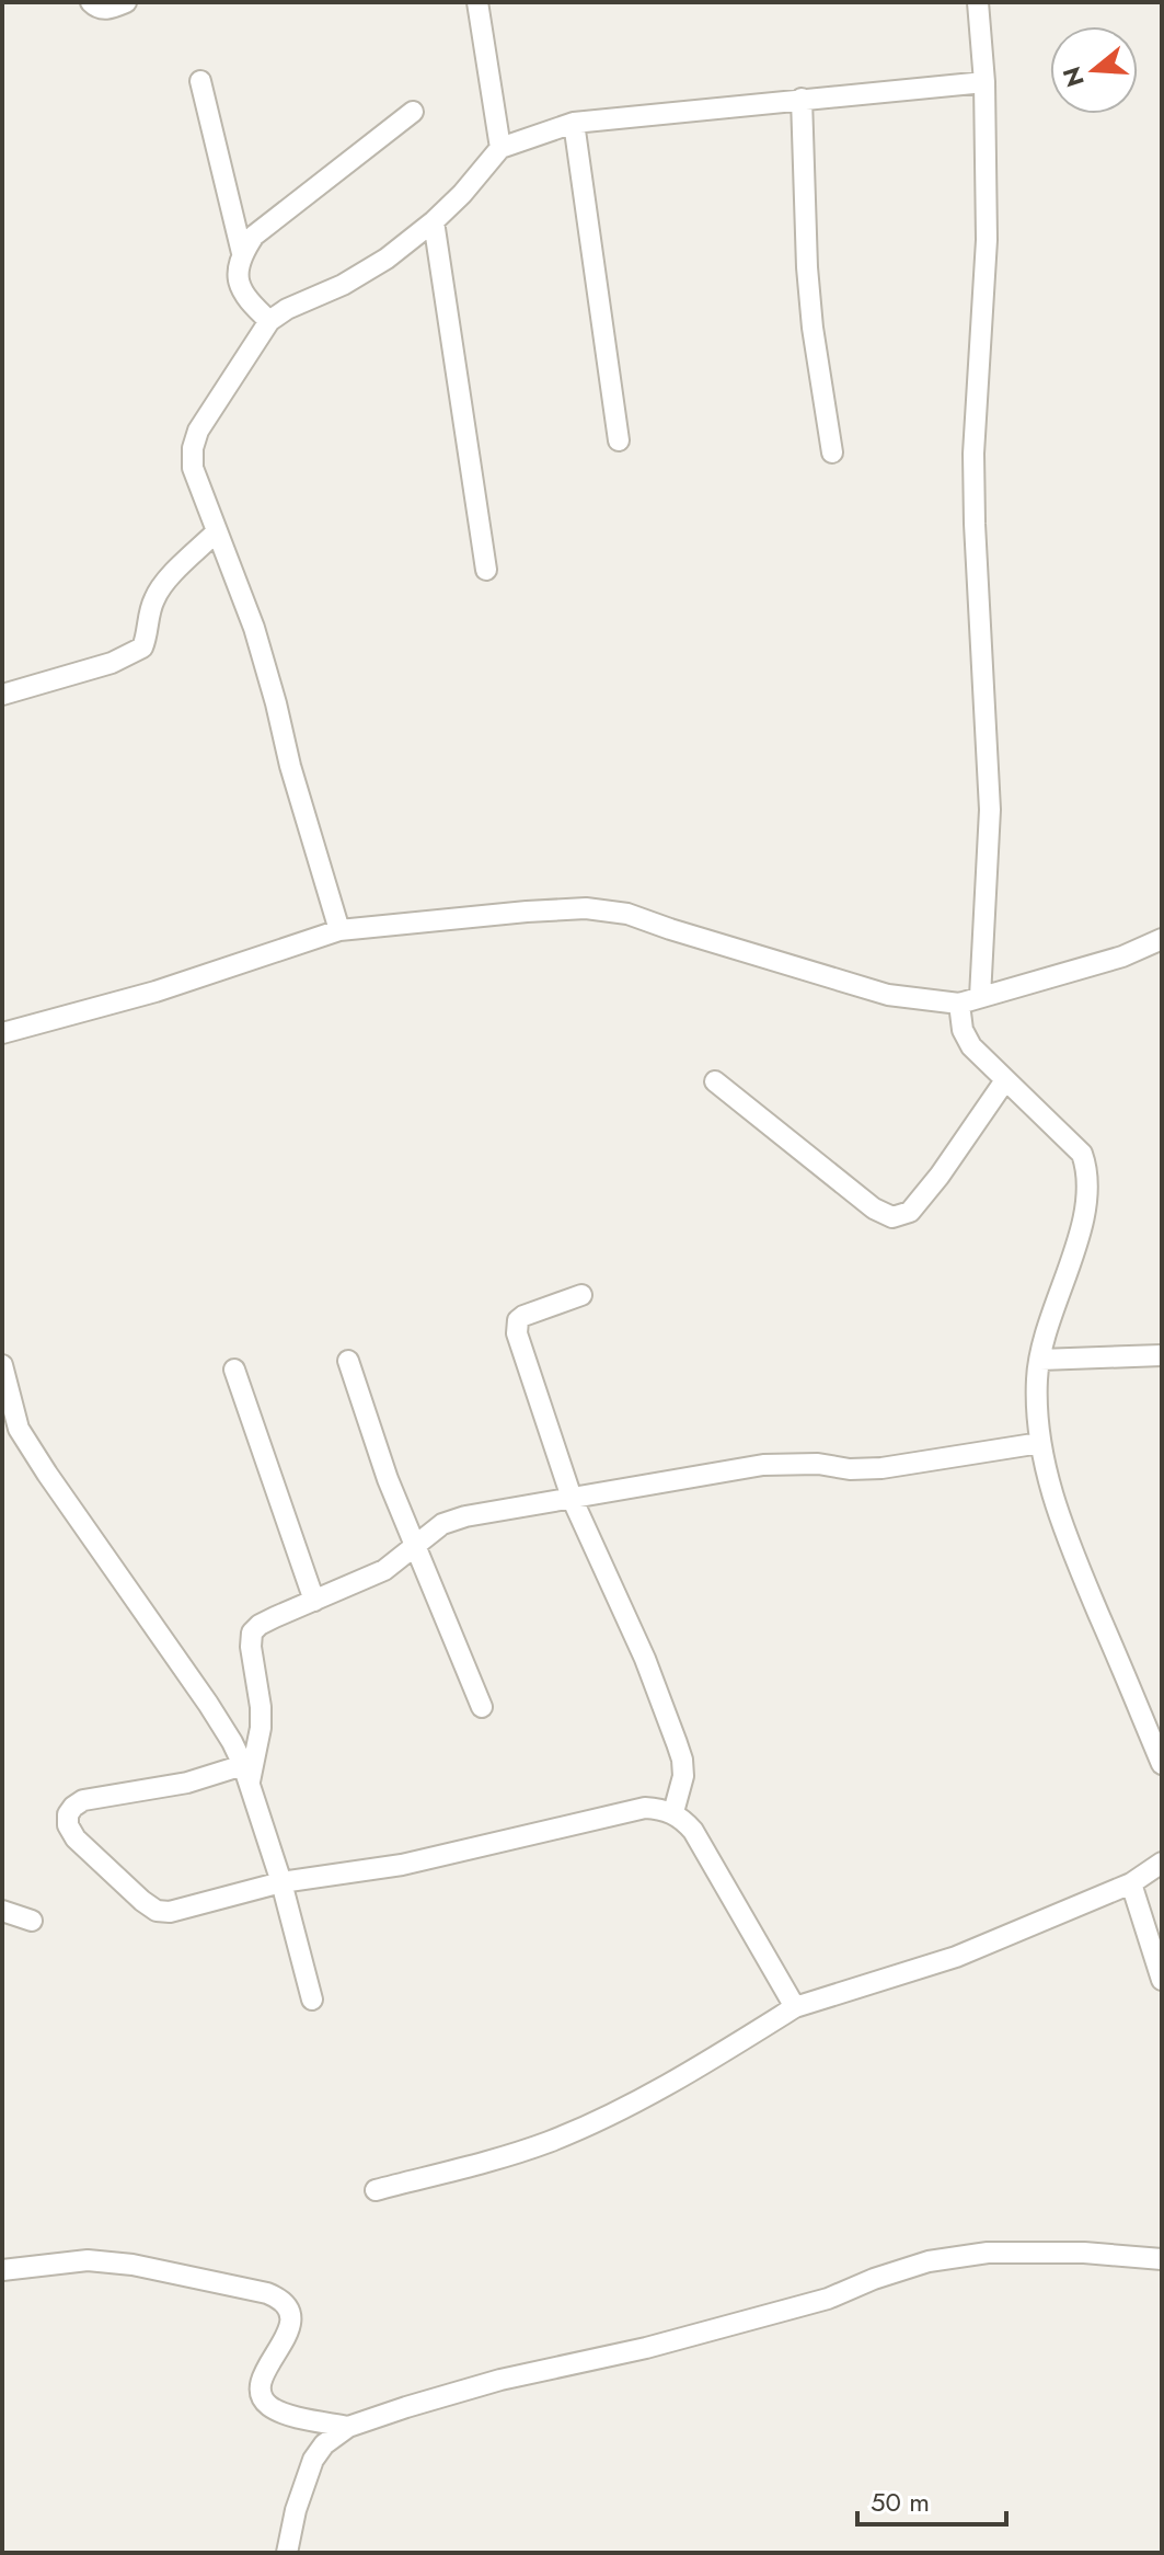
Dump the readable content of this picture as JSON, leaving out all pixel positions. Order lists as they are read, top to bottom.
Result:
{
  "scale_bar": "50 m",
  "north": "left"
}
